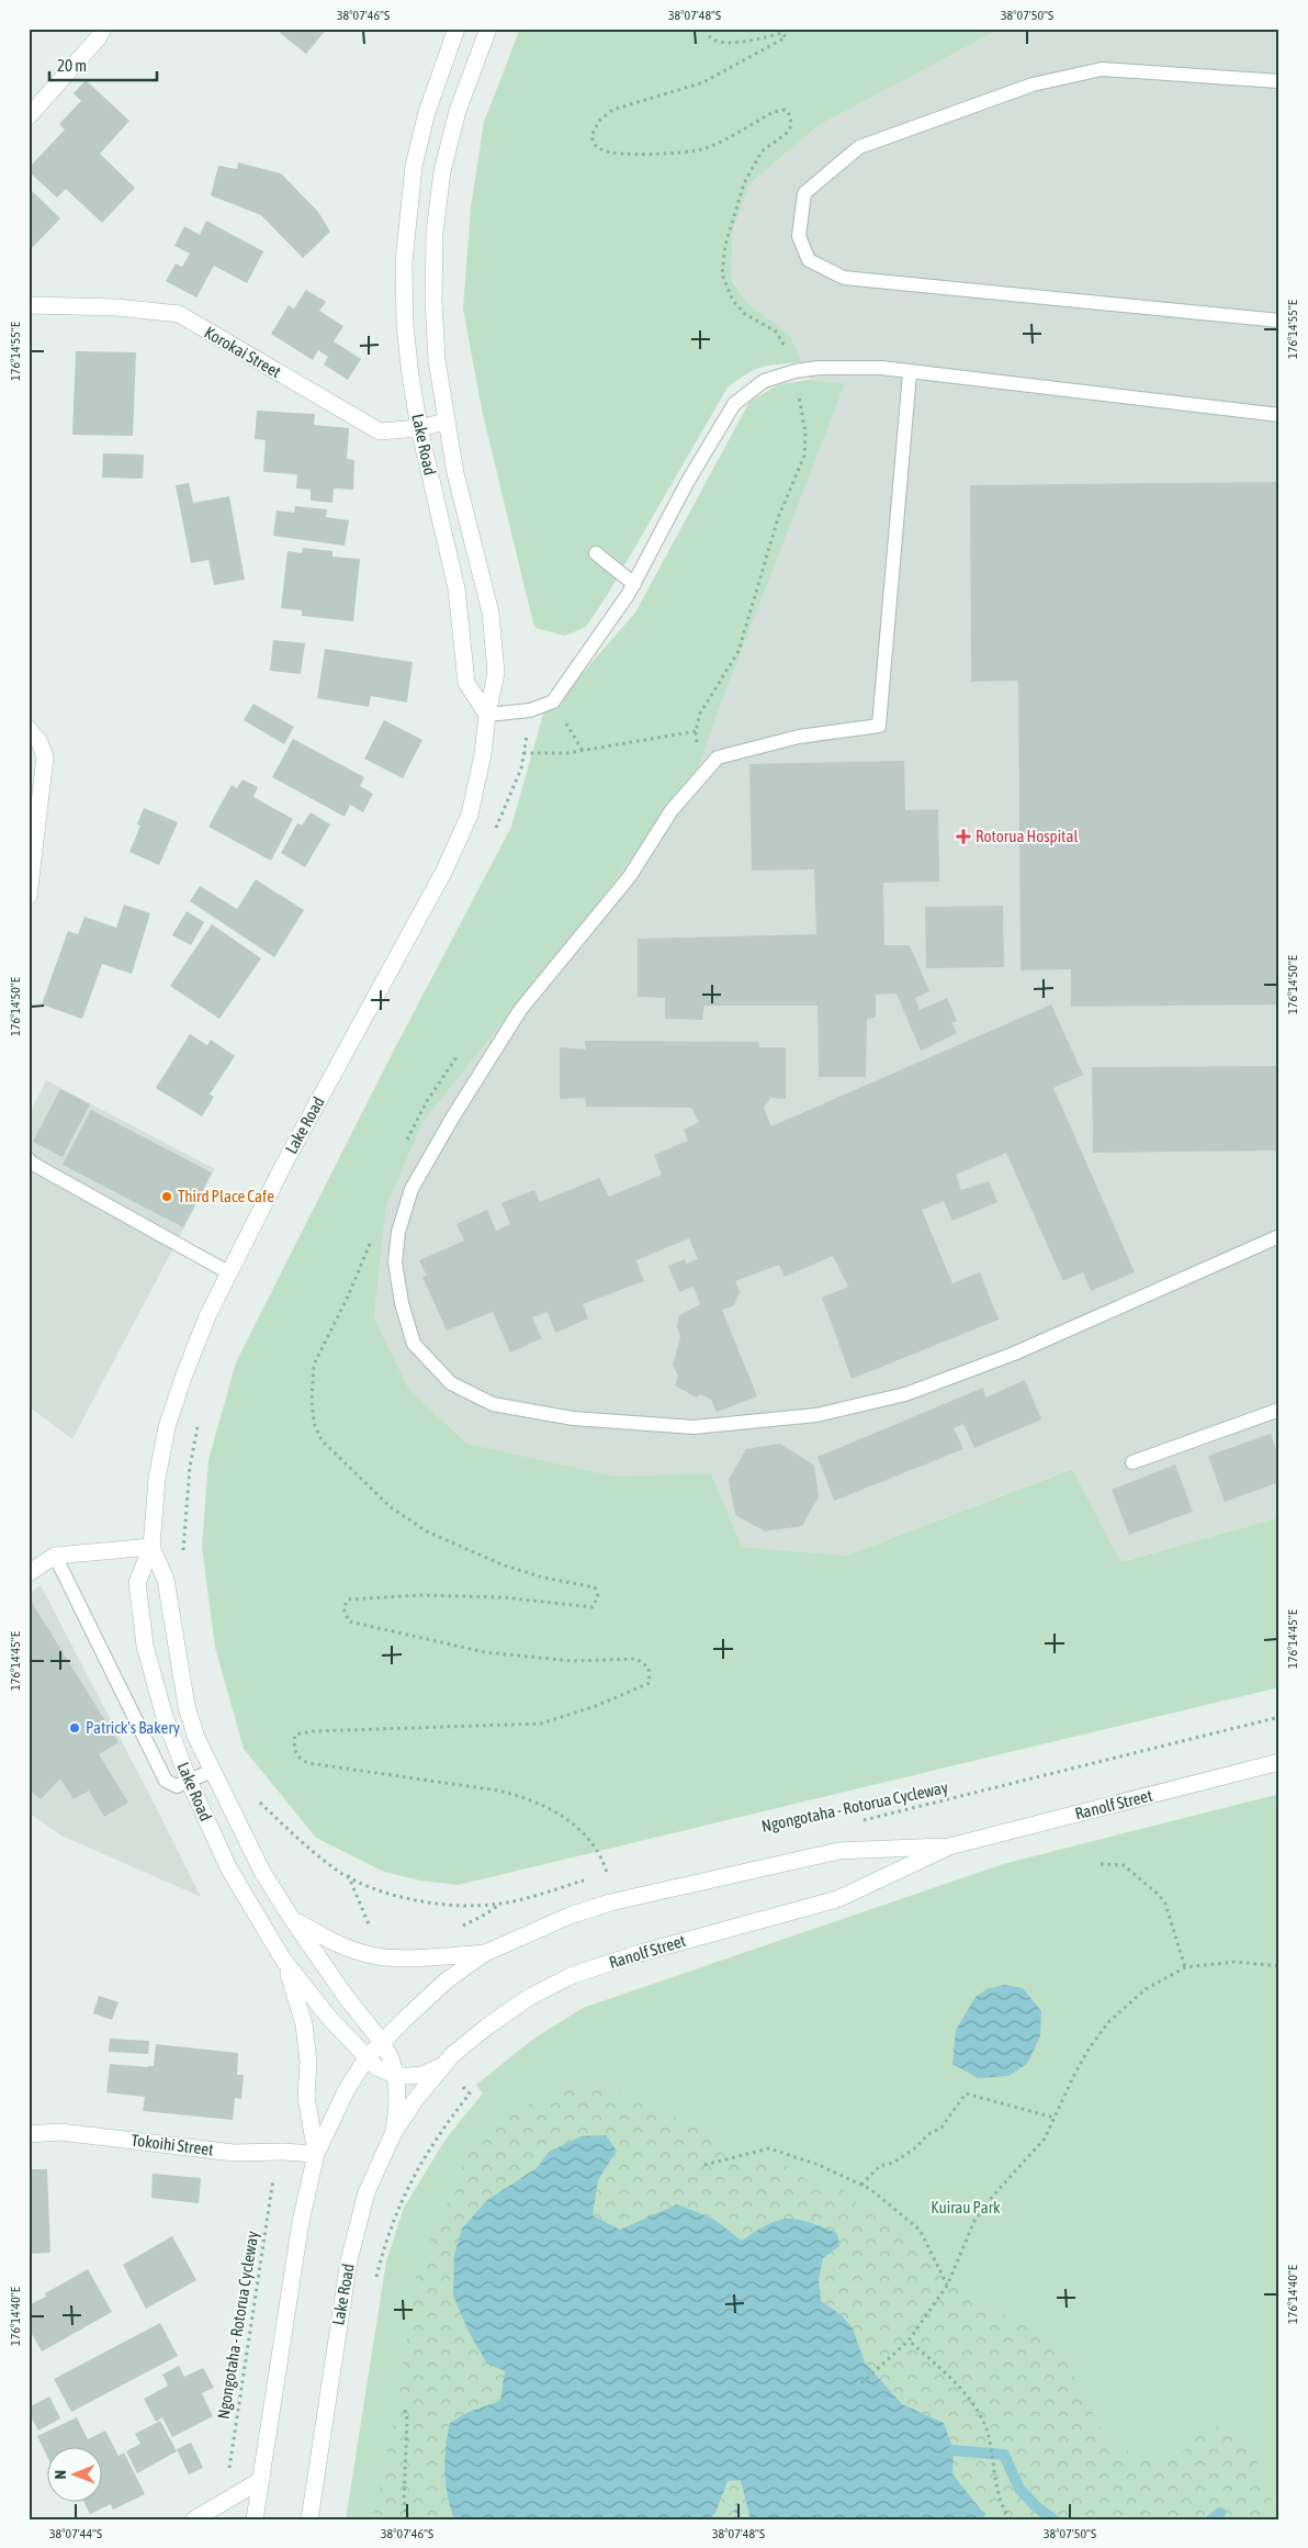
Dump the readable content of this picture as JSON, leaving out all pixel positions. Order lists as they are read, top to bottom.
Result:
{
  "streets": {
    "street": [
      "Korokai Street",
      "Lake Road",
      "Ranolf Street",
      "Tokoihi Street"
    ],
    "path": ["Ngongotaha - Rotorua Cycleway"]
  },
  "crossings": [
    ["Korokai Street", "Lake Road"],
    ["Lake Road", "Ranolf Street"],
    ["Lake Road", "Tokoihi Street"]
  ],
  "parks": ["Kuirau Park"],
  "places": {
    "health": ["Rotorua Hospital"],
    "other": ["Third Place Cafe", "Patrick's Bakery"]
  },
  "scale_bar": "20 m",
  "north": "left",
  "coordinates": [
    "38°07'46\"S",
    "38°07'48\"S",
    "38°07'50\"S",
    "176°14'55\"E",
    "176°14'50\"E",
    "176°14'45\"E",
    "176°14'40\"E",
    "38°07'44\"S"
  ]
}
